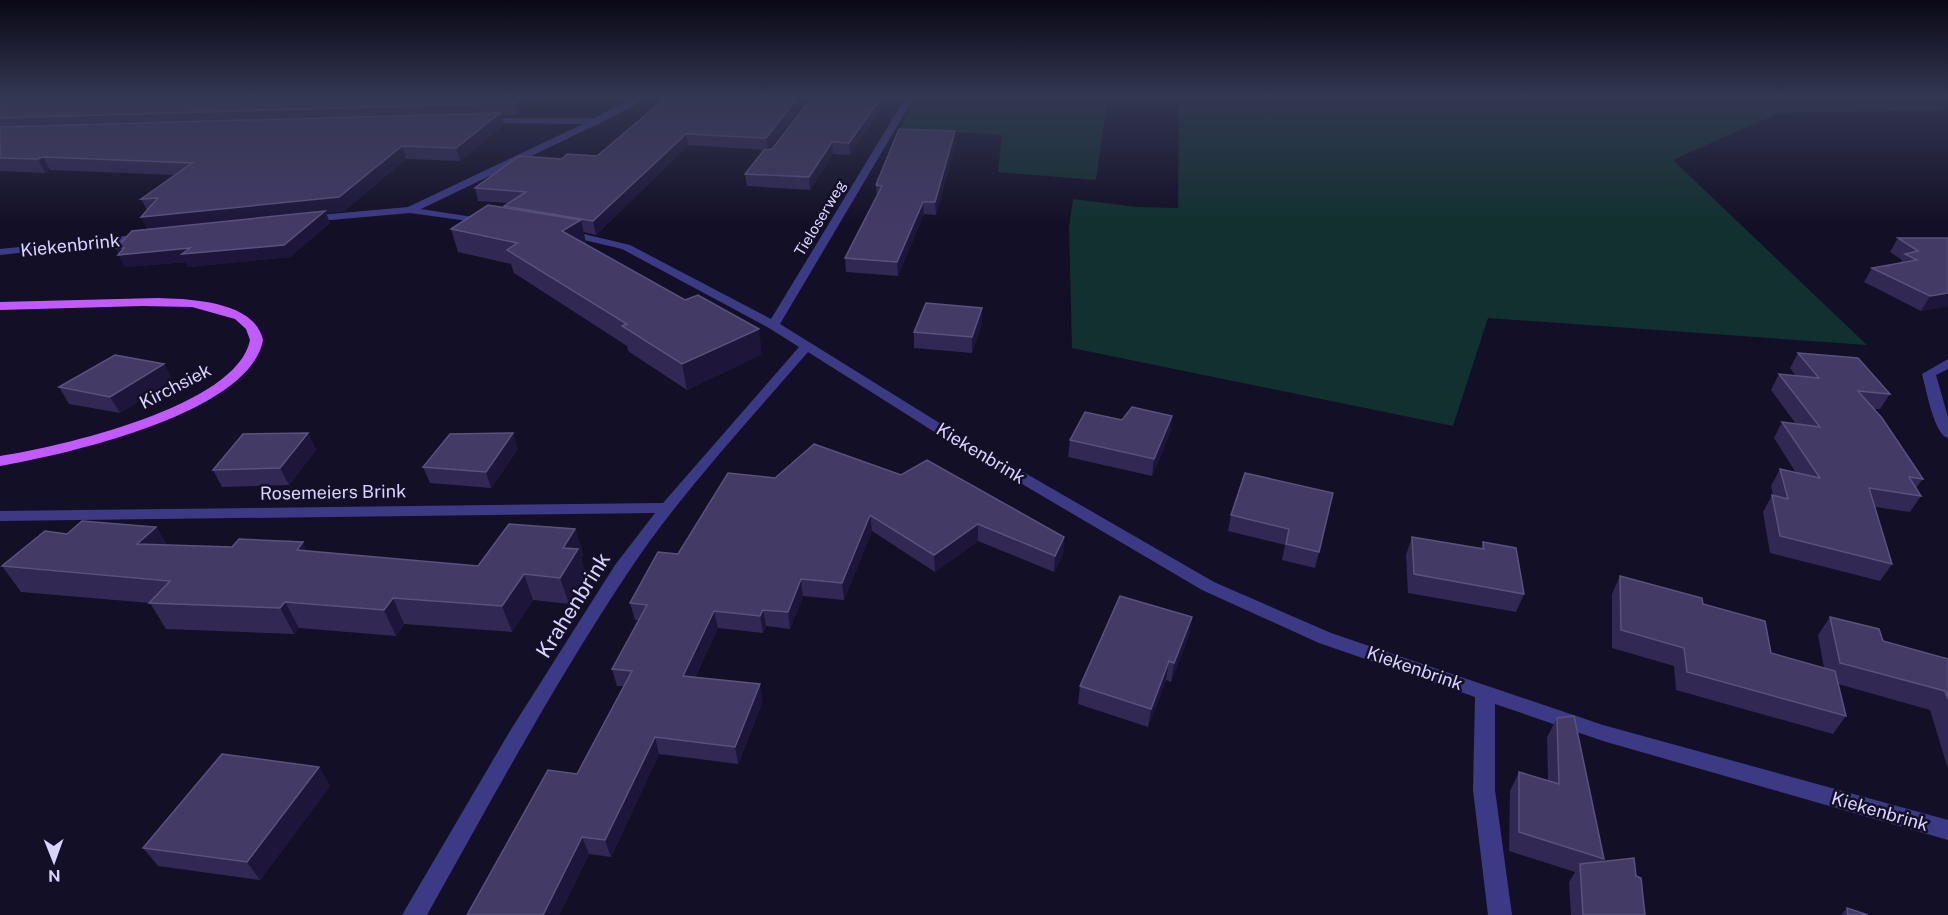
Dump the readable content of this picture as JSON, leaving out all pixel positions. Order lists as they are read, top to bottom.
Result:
{
  "streets": {
    "main road": ["Kirchsiek"],
    "street": [
      "Tieloserweg",
      "Kiekenbrink",
      "Rosemeiers Brink",
      "Krahenbrink"
    ]
  },
  "crossings": [
    ["Tieloserweg", "Kiekenbrink"],
    ["Kiekenbrink", "Krahenbrink"],
    ["Rosemeiers Brink", "Krahenbrink"]
  ],
  "north": "bottom"
}
